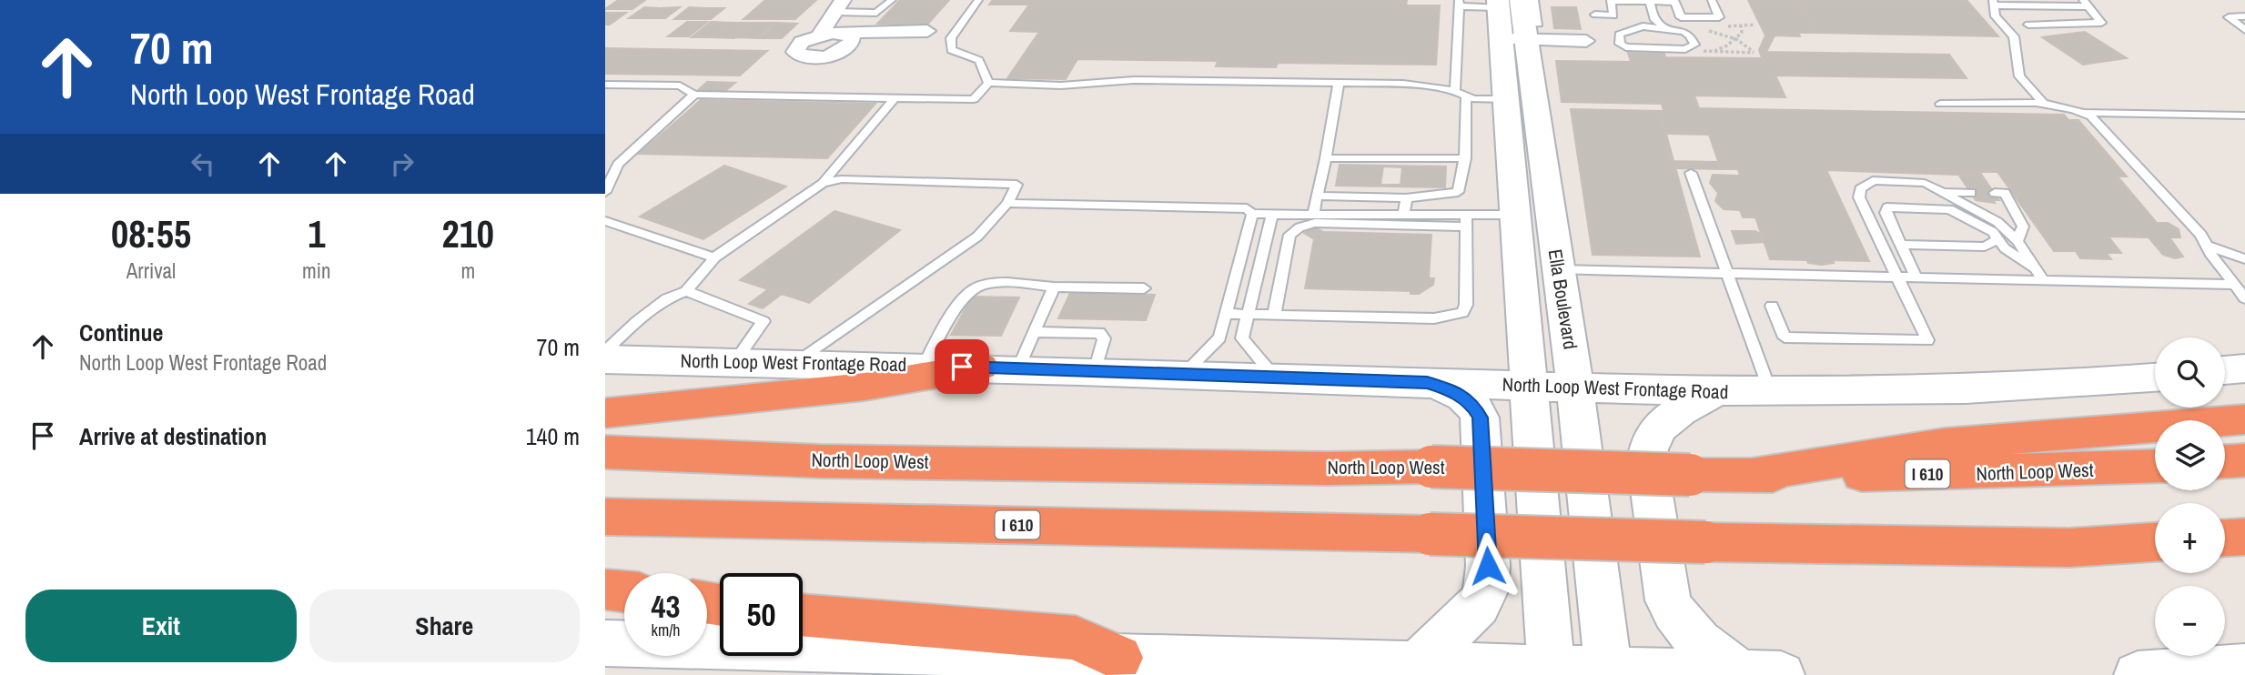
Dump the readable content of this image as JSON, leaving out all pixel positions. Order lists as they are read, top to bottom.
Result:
{
  "streets": {
    "highway": ["North Loop West", "I 610"],
    "main road": ["Ella Boulevard", "North Loop West Frontage Road"]
  },
  "crossings": [
    ["Ella Boulevard", "North Loop West Frontage Road"]
  ],
  "page": {
    "turn": ["70 m", "North Loop West Frontage Road"],
    "eta": [
      "08:55",
      "Arrival",
      "1",
      "min",
      "210",
      "m"
    ],
    "list": [
      {
        "name": "Continue",
        "note": "North Loop West Frontage Road",
        "value": "70 m"
      },
      {
        "name": "Arrive at destination",
        "value": "140 m"
      }
    ],
    "map_buttons": ["+", "−"],
    "speed": "43 km/h",
    "limit": "50",
    "buttons": ["Exit", "Share"]
  }
}
